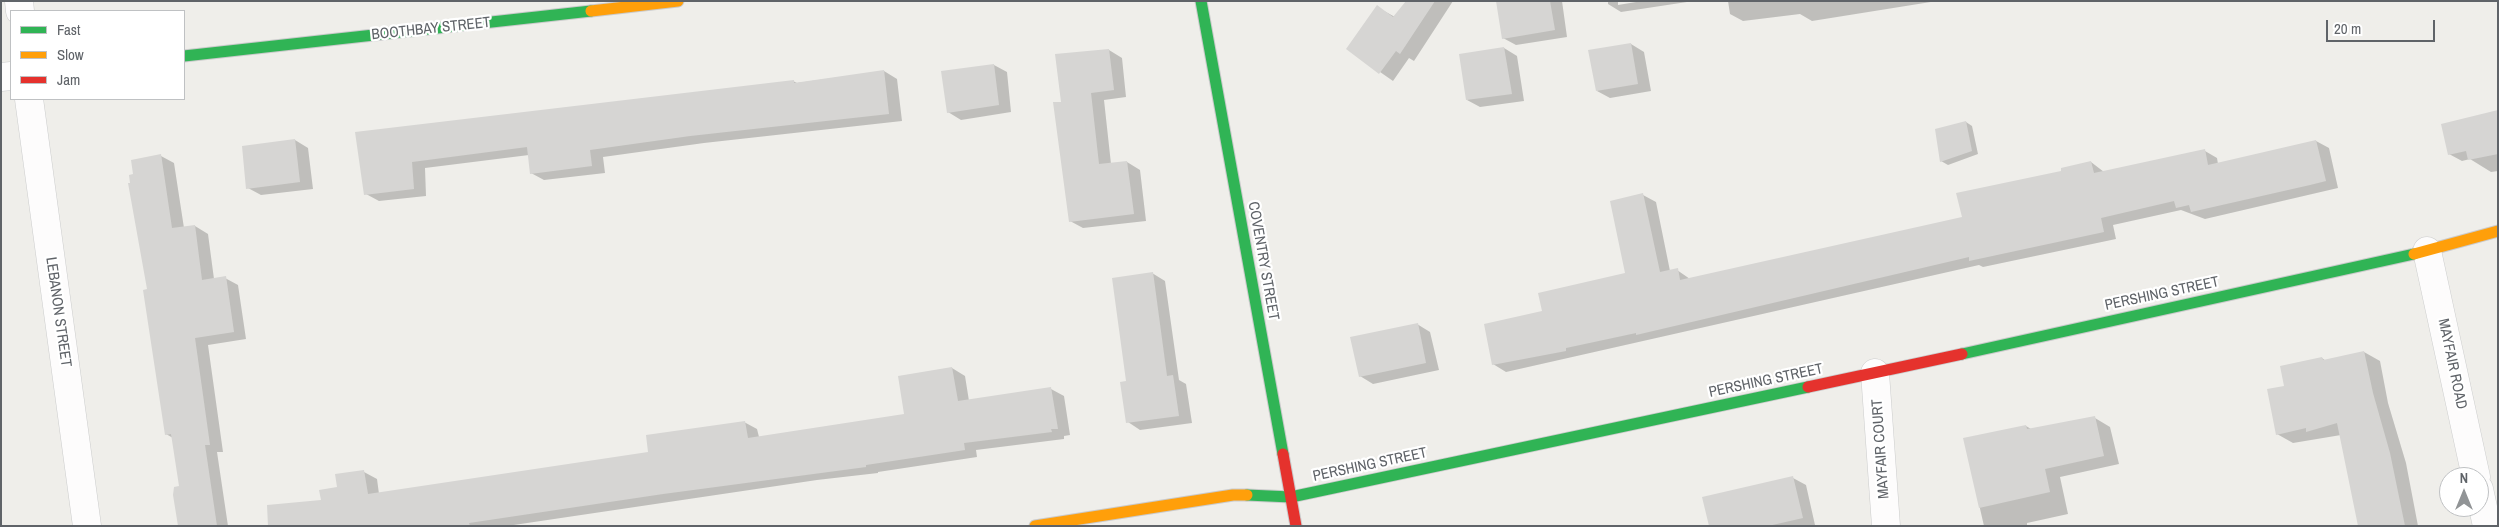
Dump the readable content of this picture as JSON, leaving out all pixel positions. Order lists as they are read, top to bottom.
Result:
{
  "streets": {
    "street": [
      "BOOTHBAY STREET",
      "COVENTRY STREET",
      "PERSHING STREET",
      "LEBANON STREET",
      "MAYFAIR ROAD",
      "MAYFAIR COURT"
    ]
  },
  "crossings": [
    ["COVENTRY STREET", "PERSHING STREET"],
    ["PERSHING STREET", "MAYFAIR ROAD"],
    ["PERSHING STREET", "MAYFAIR COURT"]
  ],
  "legend": ["Fast", "Slow", "Jam"],
  "scale_bar": "20 m",
  "north": "top"
}
